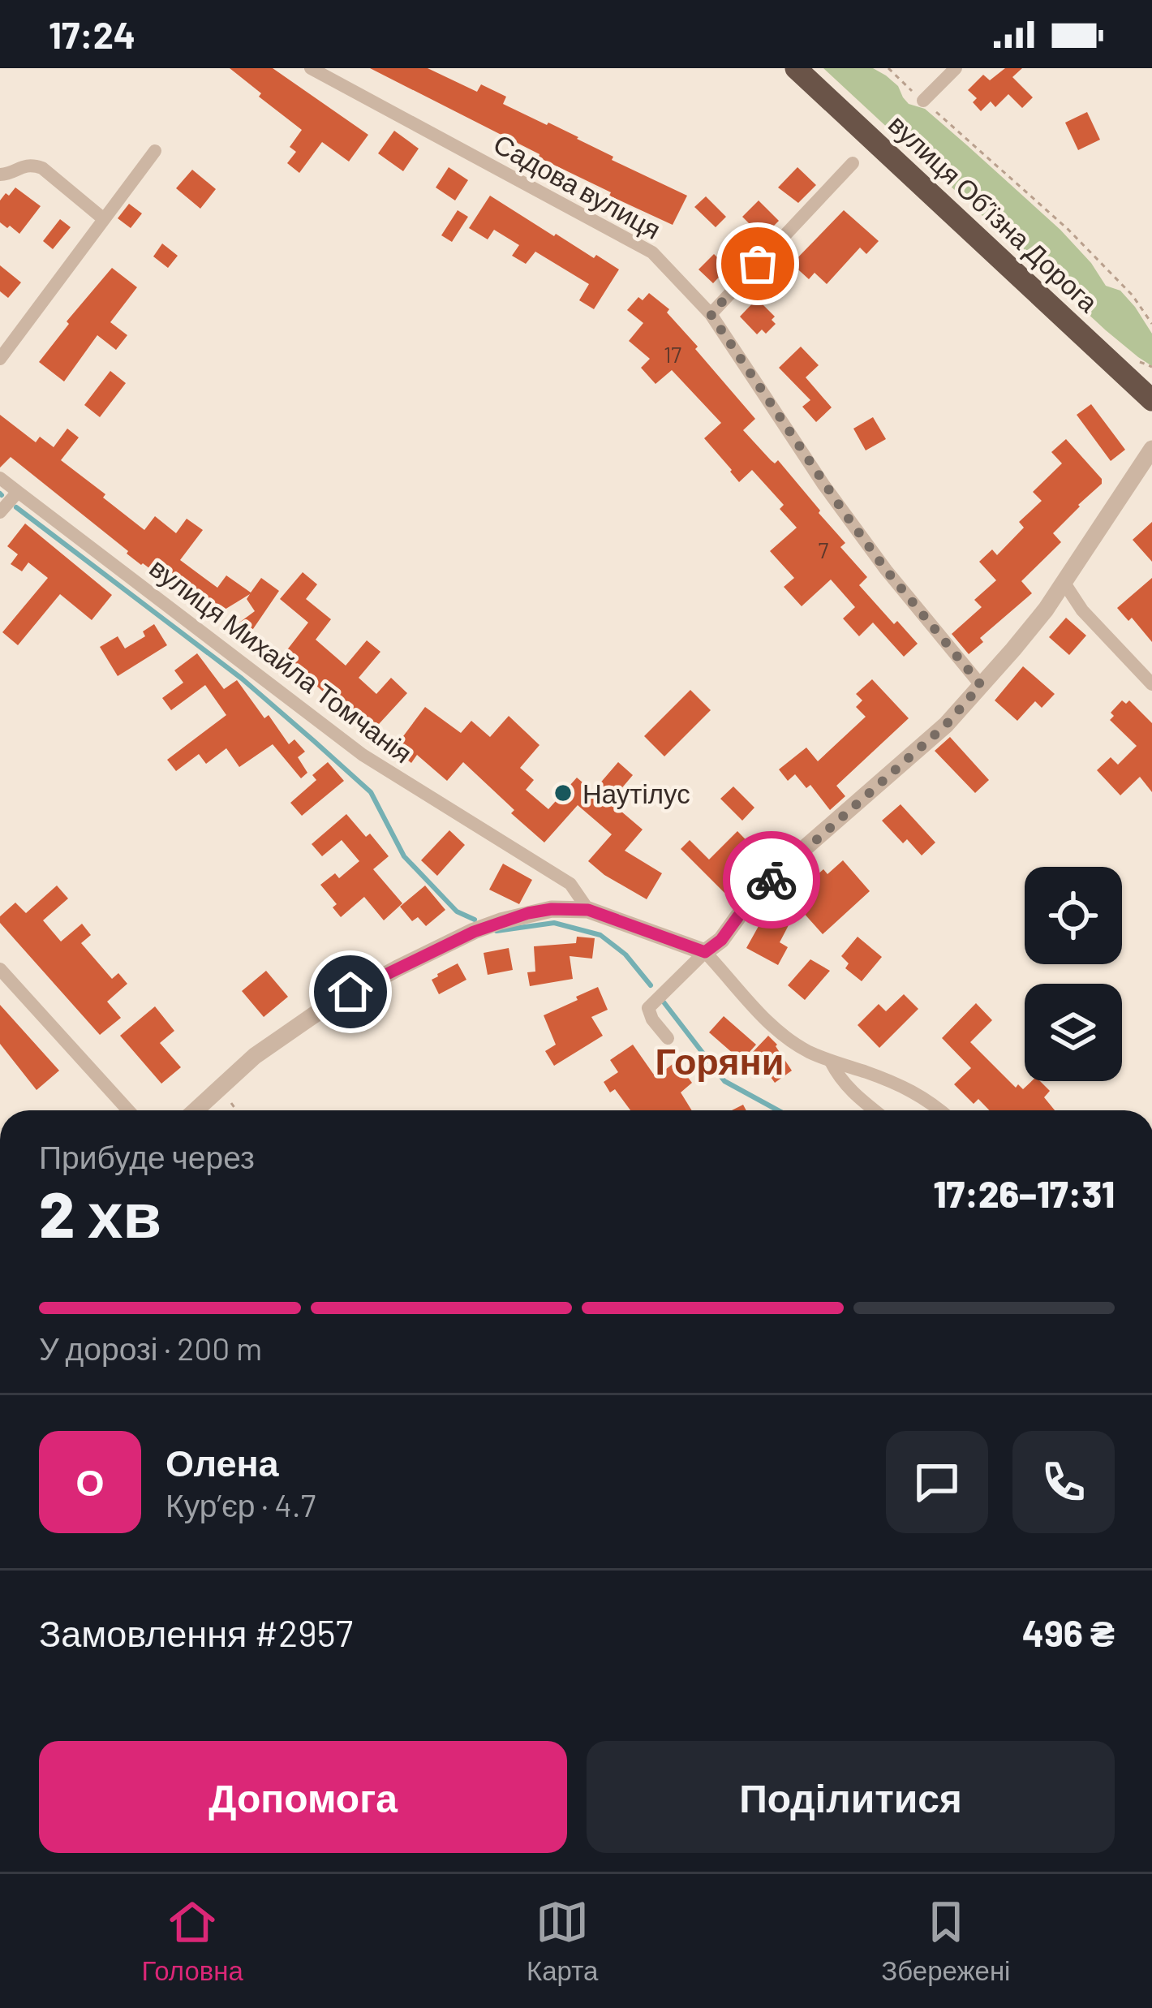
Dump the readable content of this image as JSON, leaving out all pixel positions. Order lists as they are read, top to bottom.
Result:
{
  "streets": {
    "highway": ["вулиця Обʼїзна Дорога"],
    "street": ["Садова вулиця", "вулиця Михайла Томчанія"]
  },
  "districts": ["Горяни"],
  "places": ["Наутілус"],
  "house_numbers": ["17", "7"],
  "page": {
    "status": "17:24",
    "heading": ["2 хв", "Прибуде через", "17:26–17:31"],
    "panel": [
      "Олена",
      "Кур’єр · 4.7",
      "Замовлення #2957",
      "496 ₴"
    ],
    "bar": "У дорозі · 200 m",
    "round": "О",
    "buttons": ["Допомога", "Поділитися"],
    "tabs": ["Головна", "Карта", "Збережені"]
  }
}
